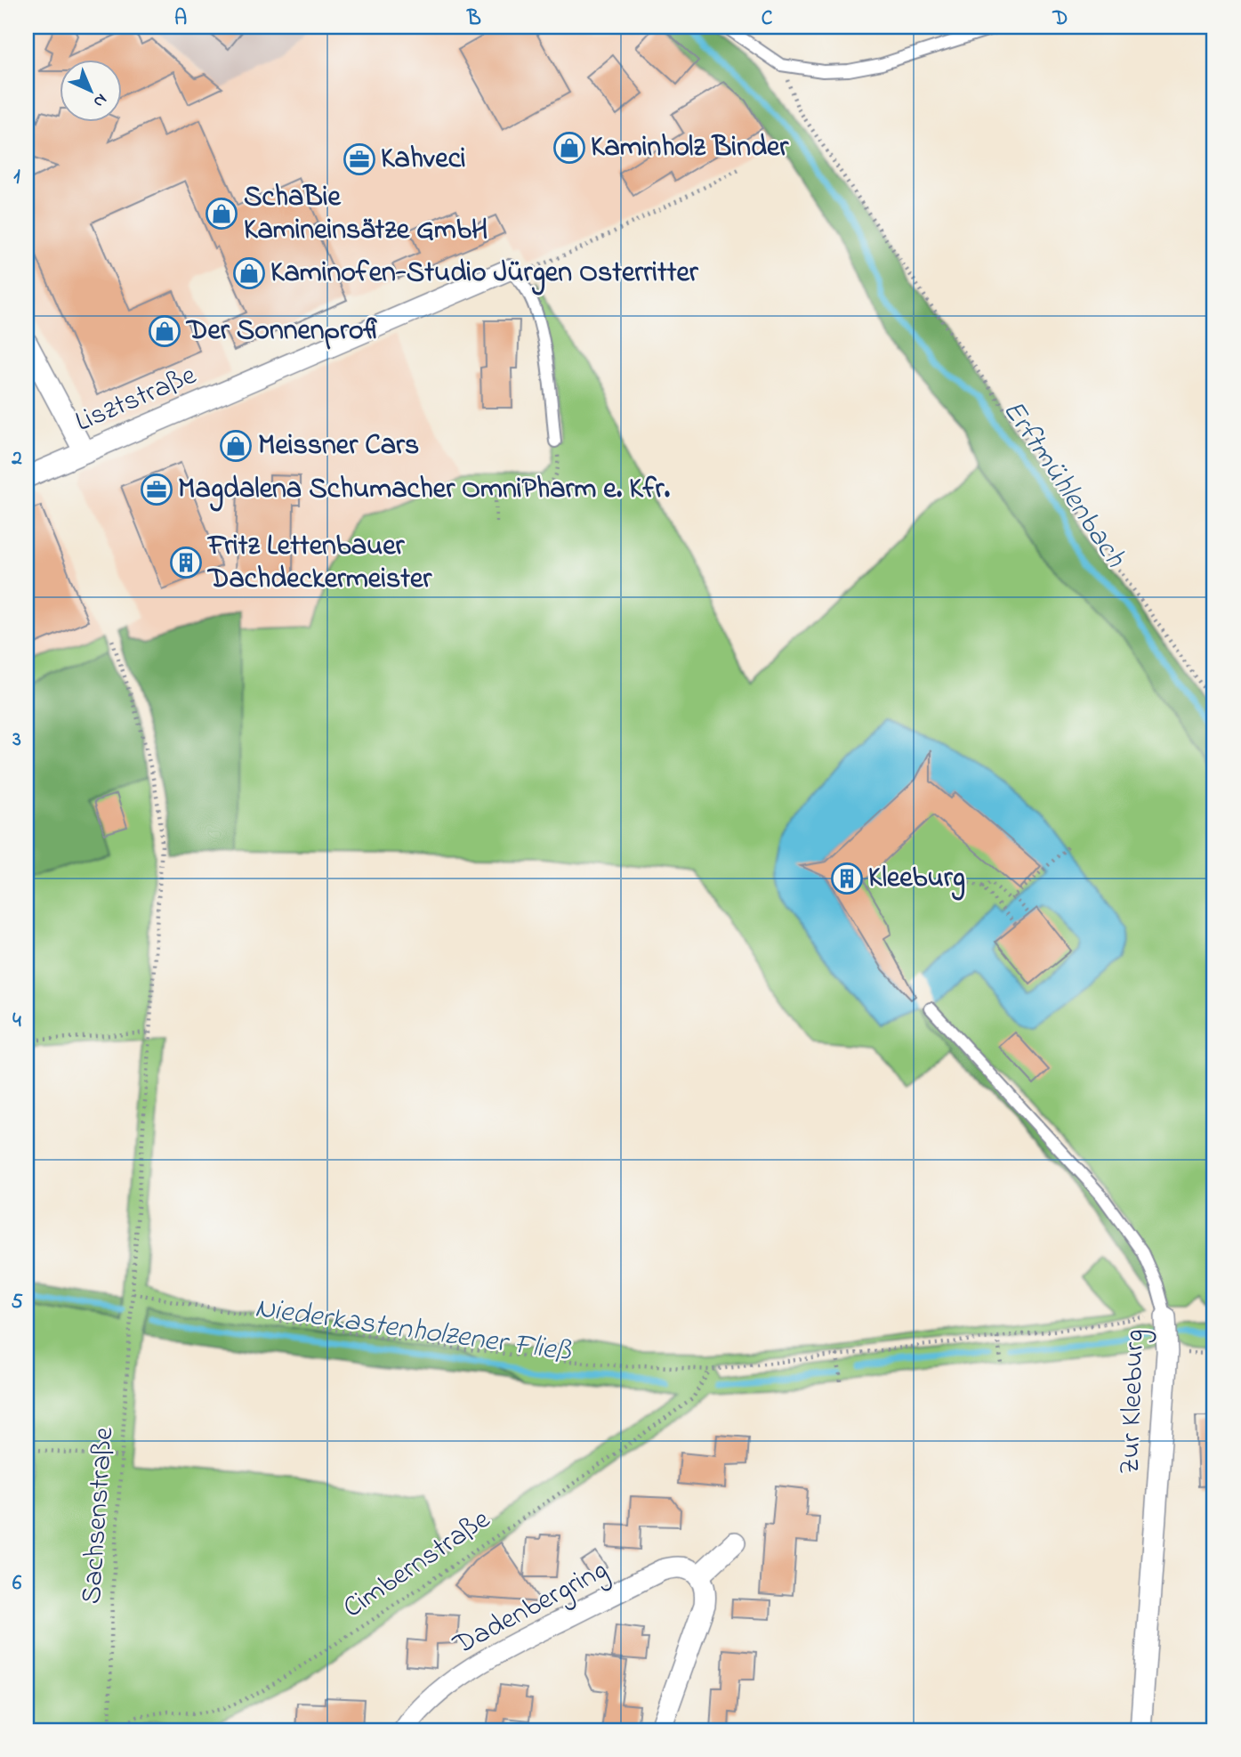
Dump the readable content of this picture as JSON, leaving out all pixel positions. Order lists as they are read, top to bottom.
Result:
{
  "streets": {
    "street": ["Lisztstraße", "Zur Kleeburg", "Dadenbergring"],
    "path": ["Sachsenstraße", "Cimbernstraße"]
  },
  "water": ["Erftmühlenbach", "Niederkastenholzener Fließ"],
  "places": {
    "shop": [
      "Kaminholz Binder",
      "SchaBie Kamineinsätze GmbH",
      "Kaminofen-Studio Jürgen Osterritter",
      "Der Sonnenprofi",
      "Meissner Cars"
    ],
    "office": ["Kahveci", "Magdalena Schumacher OmniPharm e. Kfr."],
    "building": ["Fritz Lettenbauer Dachdeckermeister", "Kleeburg"]
  },
  "north": "bottom right",
  "grid": {
    "columns": [
      "A",
      "B",
      "C",
      "D"
    ],
    "rows": [
      "1",
      "2",
      "3",
      "4",
      "5",
      "6"
    ]
  }
}
